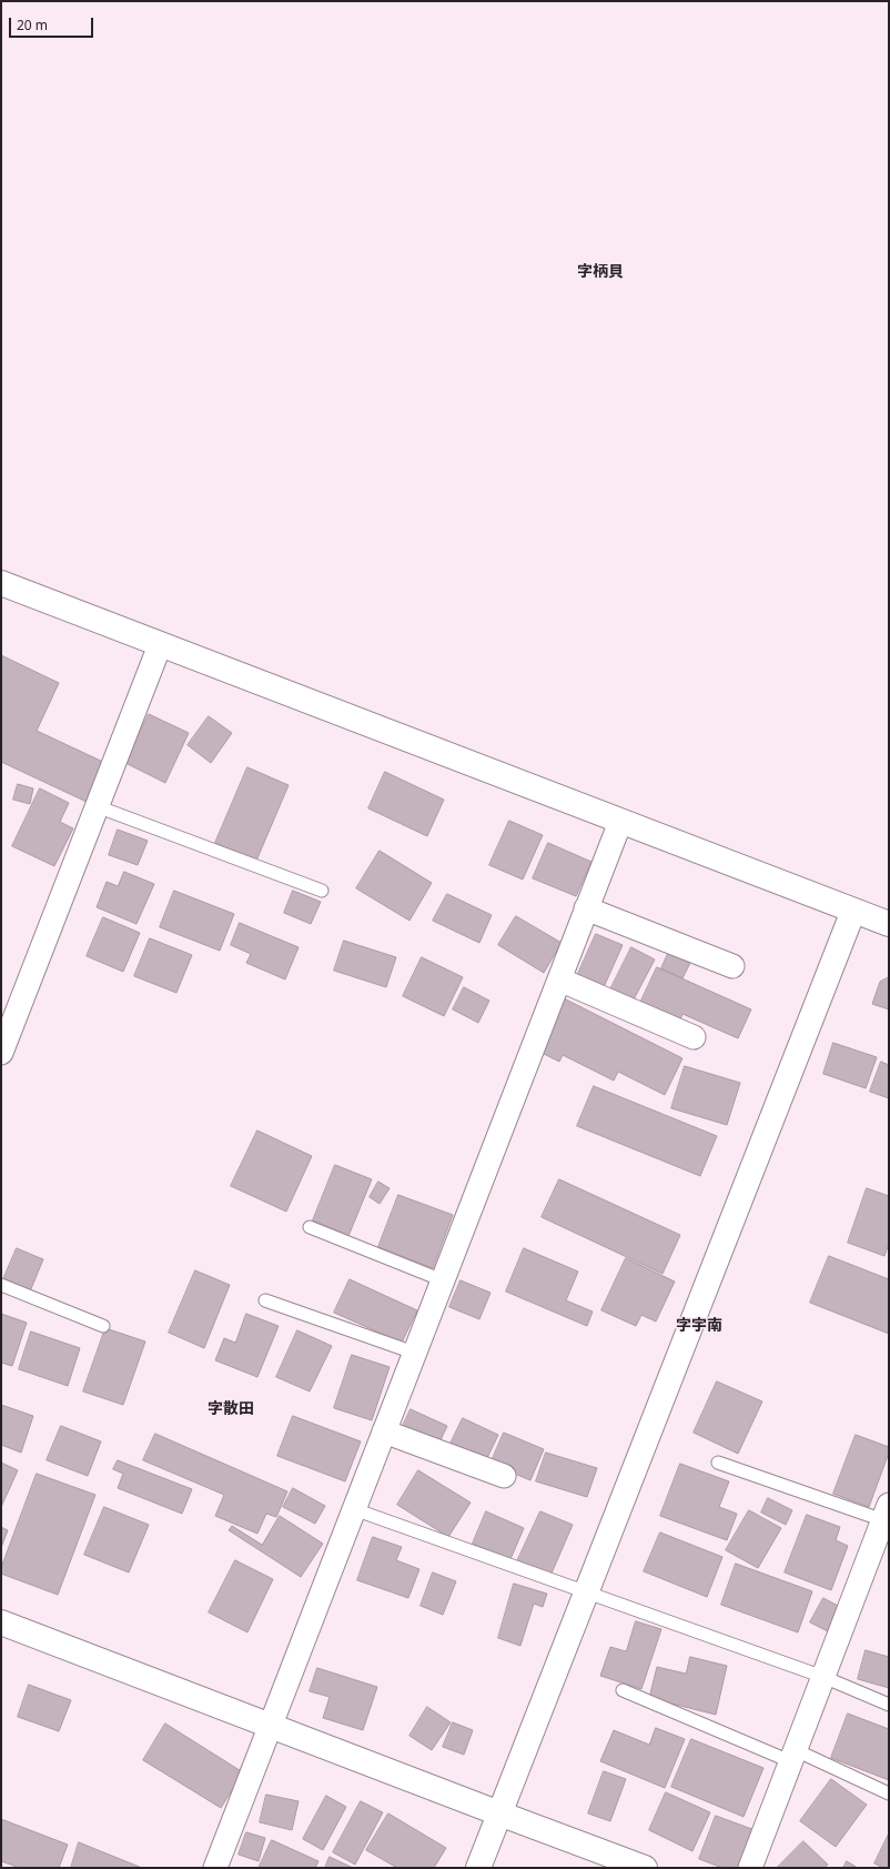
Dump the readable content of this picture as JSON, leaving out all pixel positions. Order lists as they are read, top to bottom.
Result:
{
  "districts": ["字柄貝", "字宇南", "字散田"],
  "scale_bar": "20 m"
}
